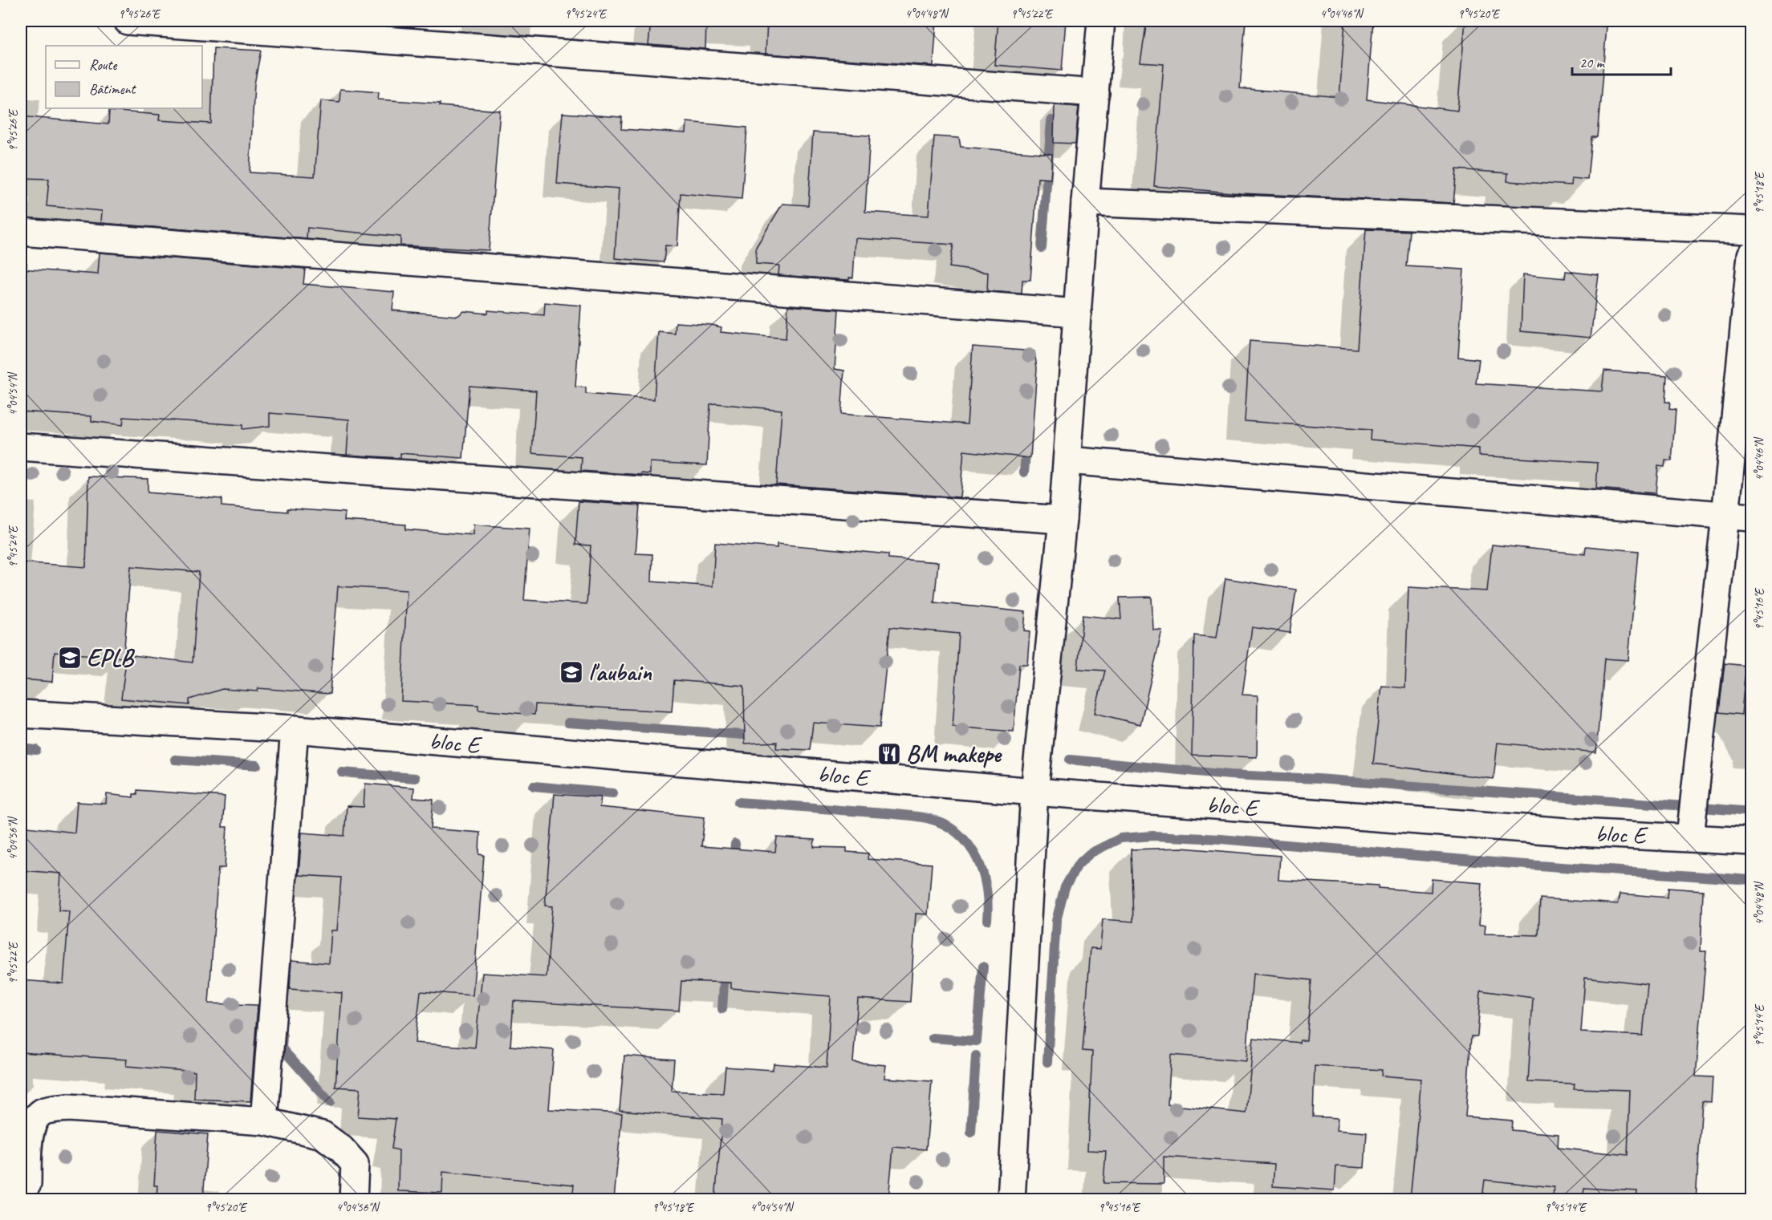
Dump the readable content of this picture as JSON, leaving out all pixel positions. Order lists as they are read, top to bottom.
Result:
{
  "streets": {
    "street": ["bloc E"]
  },
  "places": {
    "school or university": ["EPLB", "l'aubain"],
    "restaurant": ["BM makepe"]
  },
  "legend": ["Route", "Bâtiment"],
  "scale_bar": "20 m",
  "coordinates": [
    "9°45'26\"E",
    "9°45'24\"E",
    "4°04'48\"N",
    "9°45'22\"E",
    "4°04'46\"N",
    "9°45'20\"E",
    "9°45'18\"E",
    "4°04'54\"N",
    "9°45'16\"E",
    "4°04'56\"N",
    "9°45'14\"E"
  ]
}
